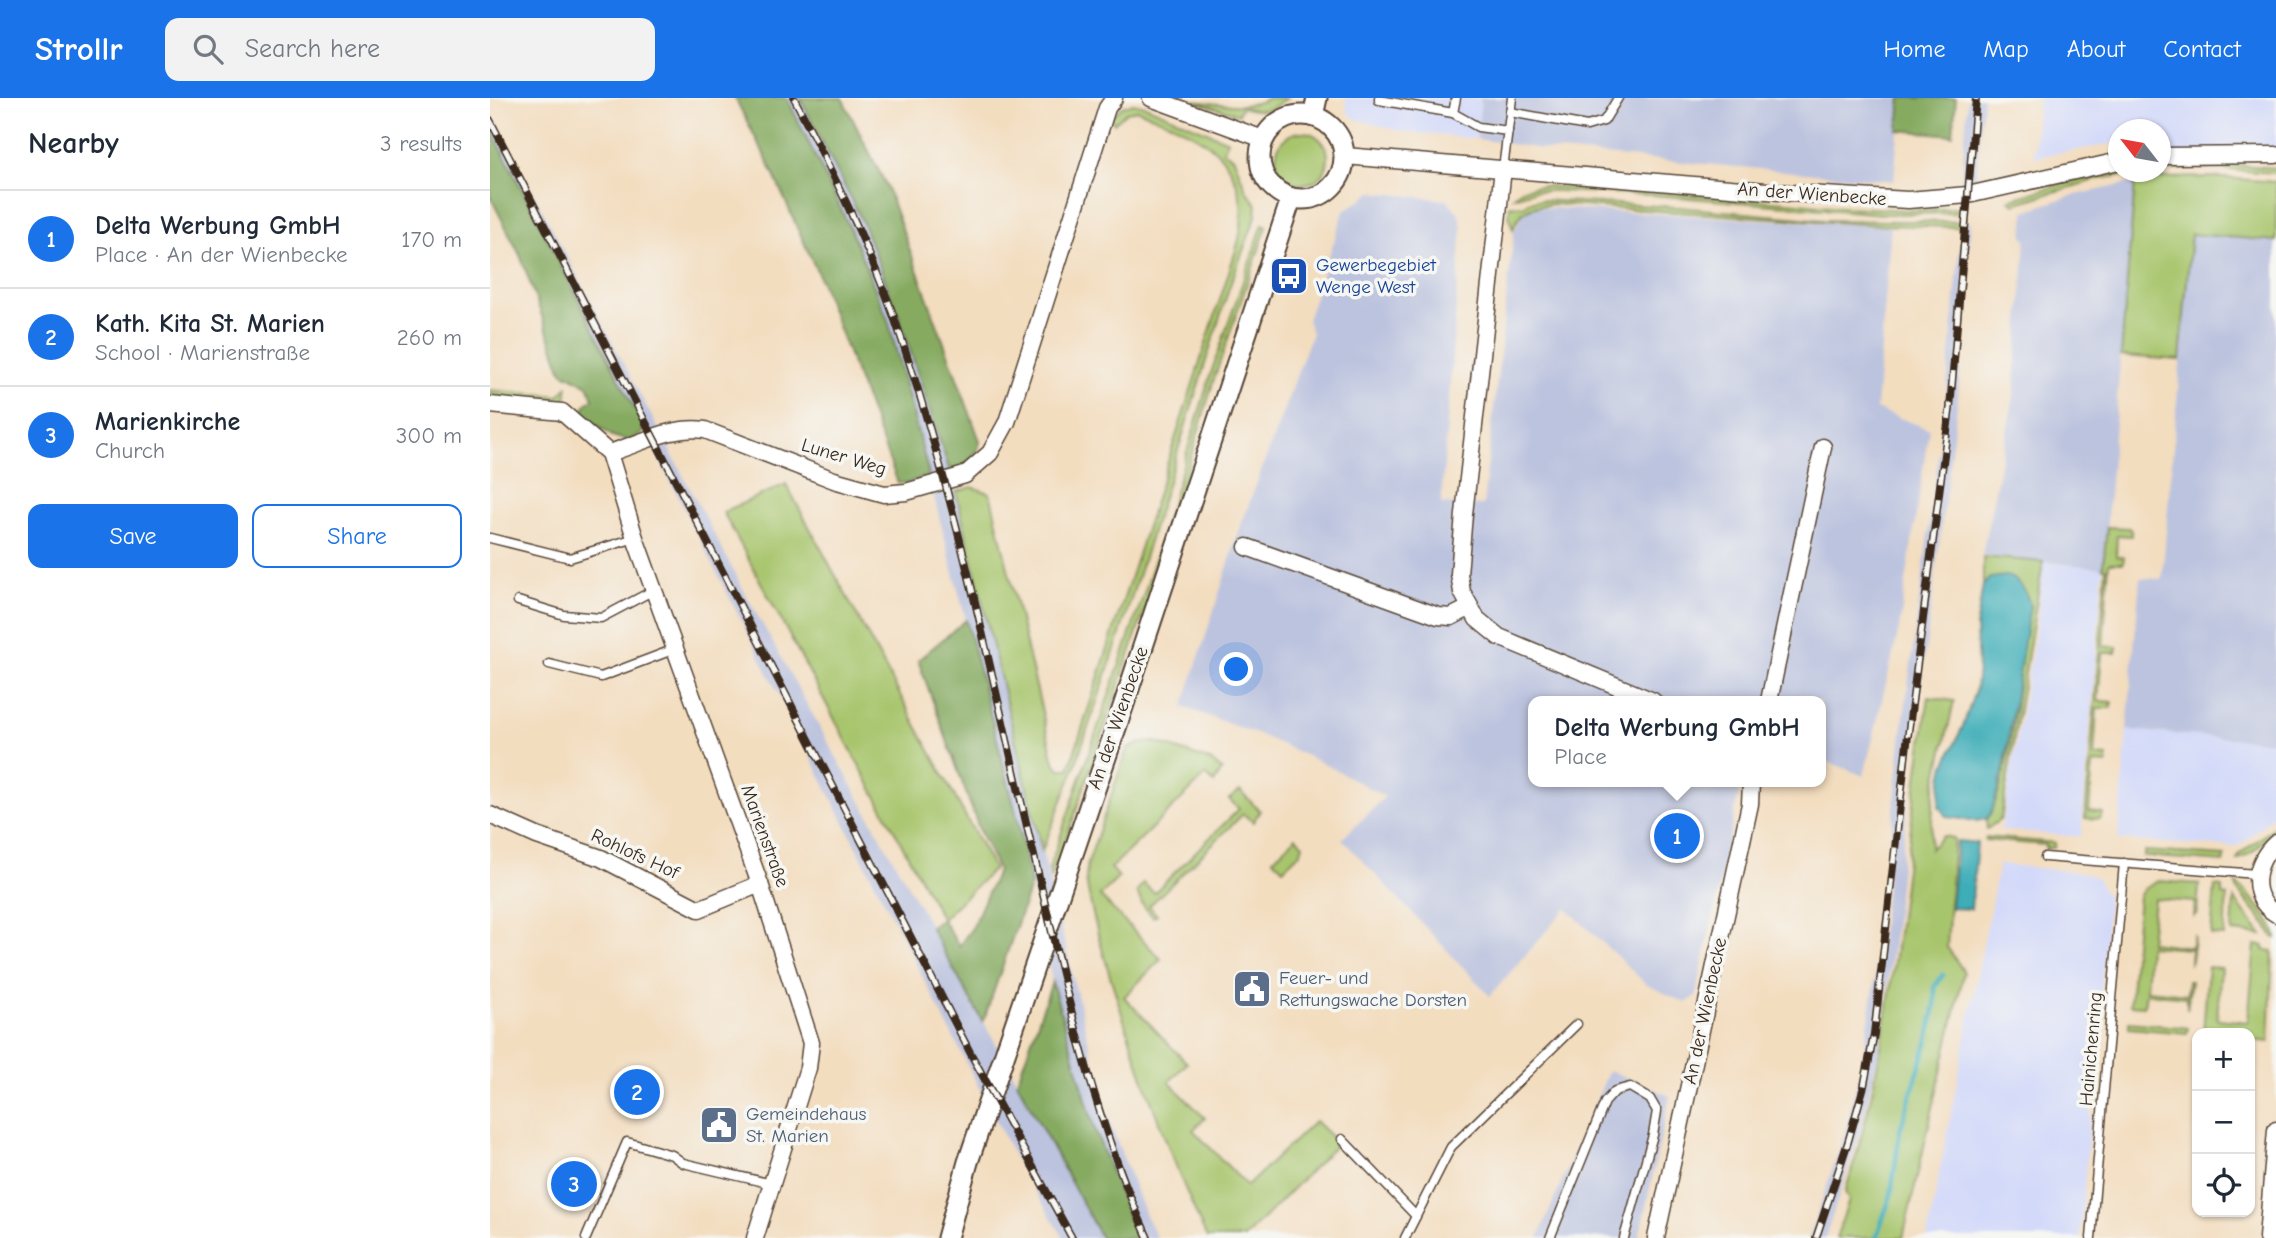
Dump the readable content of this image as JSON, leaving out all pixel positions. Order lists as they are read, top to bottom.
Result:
{
  "streets": {
    "street": [
      "An der Wienbecke",
      "Luner Weg",
      "Marienstraße",
      "Rohlofs Hof"
    ],
    "lane": ["Hainichenring"]
  },
  "crossings": [
    ["Luner Weg", "Marienstraße"],
    ["Marienstraße", "Rohlofs Hof"]
  ],
  "places": {
    "bus stop": ["Gewerbegebiet Wenge West"],
    "public building": ["Feuer- und Rettungswache Dorsten", "Gemeindehaus St. Marien"]
  },
  "north": "top left",
  "page": {
    "header": "Strollr",
    "search": "Search here",
    "nav": [
      "Home",
      "Map",
      "About",
      "Contact"
    ],
    "heading": ["Nearby", "3 results"],
    "list": [
      {
        "mark": "1",
        "name": "Delta Werbung GmbH",
        "note": "Place · An der Wienbecke",
        "value": "170 m"
      },
      {
        "mark": "2",
        "name": "Kath. Kita St. Marien",
        "note": "School · Marienstraße",
        "value": "260 m"
      },
      {
        "mark": "3",
        "name": "Marienkirche",
        "note": "Church",
        "value": "300 m"
      }
    ],
    "buttons": ["Save", "Share"],
    "popup": ["Delta Werbung GmbH", "Place"],
    "pins": ["1", "2", "3"],
    "map_buttons": ["+", "−"]
  }
}
